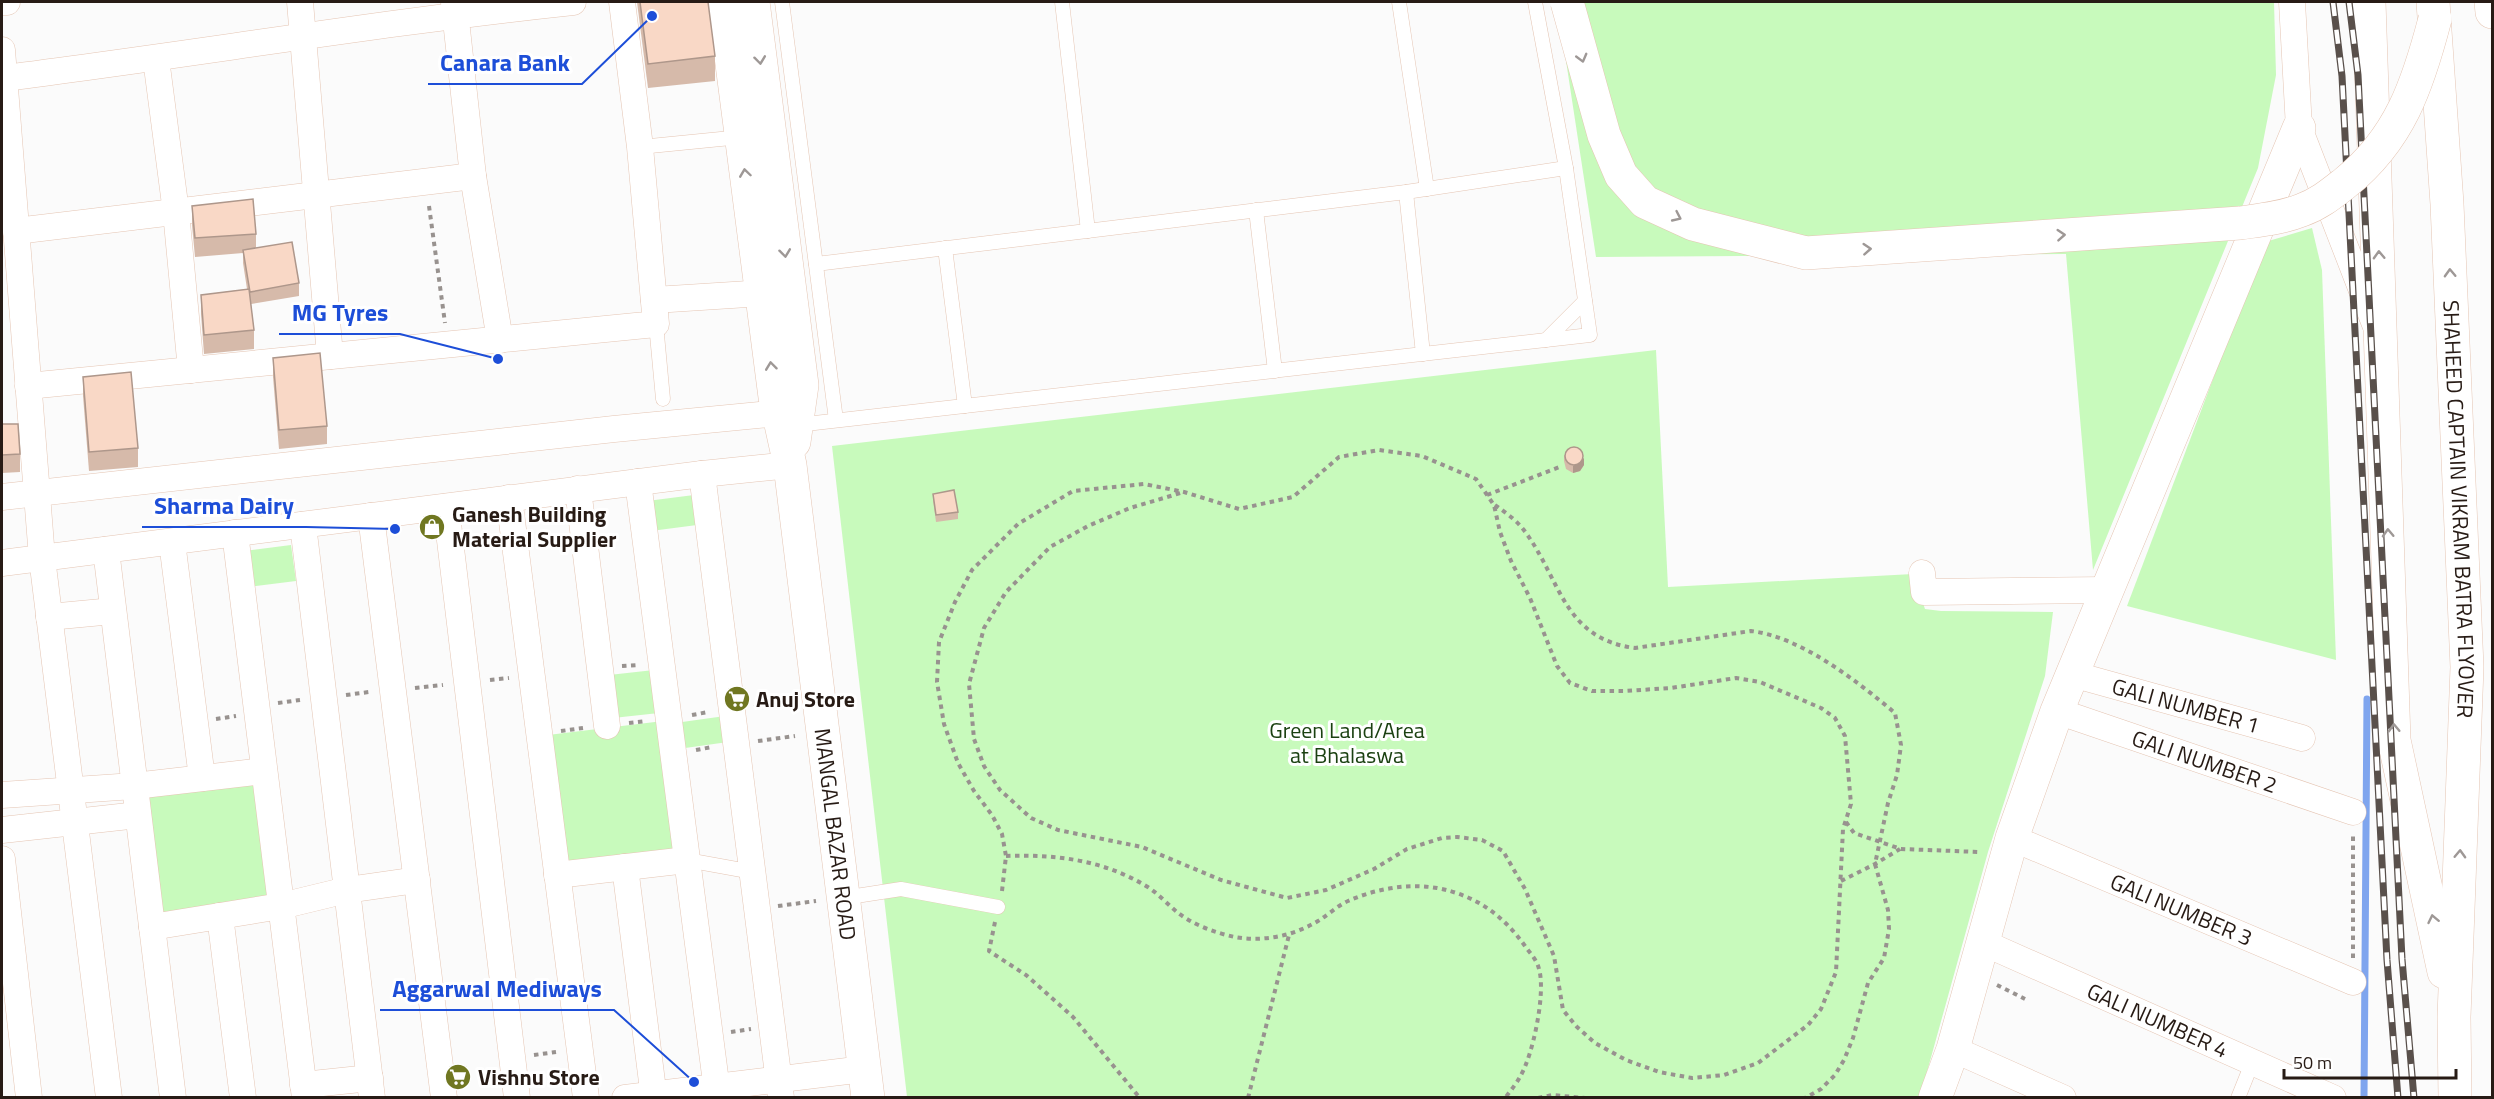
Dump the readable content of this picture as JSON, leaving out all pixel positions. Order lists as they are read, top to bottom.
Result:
{
  "streets": {
    "main road": ["SHAHEED CAPTAIN VIKRAM BATRA FLYOVER", "MANGAL BAZAR ROAD"],
    "street": [
      "GALI NUMBER 1",
      "GALI NUMBER 2",
      "GALI NUMBER 3",
      "GALI NUMBER 4"
    ]
  },
  "parks": ["Green Land/Area at Bhalaswa"],
  "places": {
    "other": [
      "Canara Bank",
      "MG Tyres",
      "Sharma Dairy",
      "Aggarwal Mediways"
    ],
    "shop": ["Ganesh Building Material Supplier"],
    "supermarket": ["Anuj Store", "Vishnu Store"]
  },
  "scale_bar": "50 m"
}
